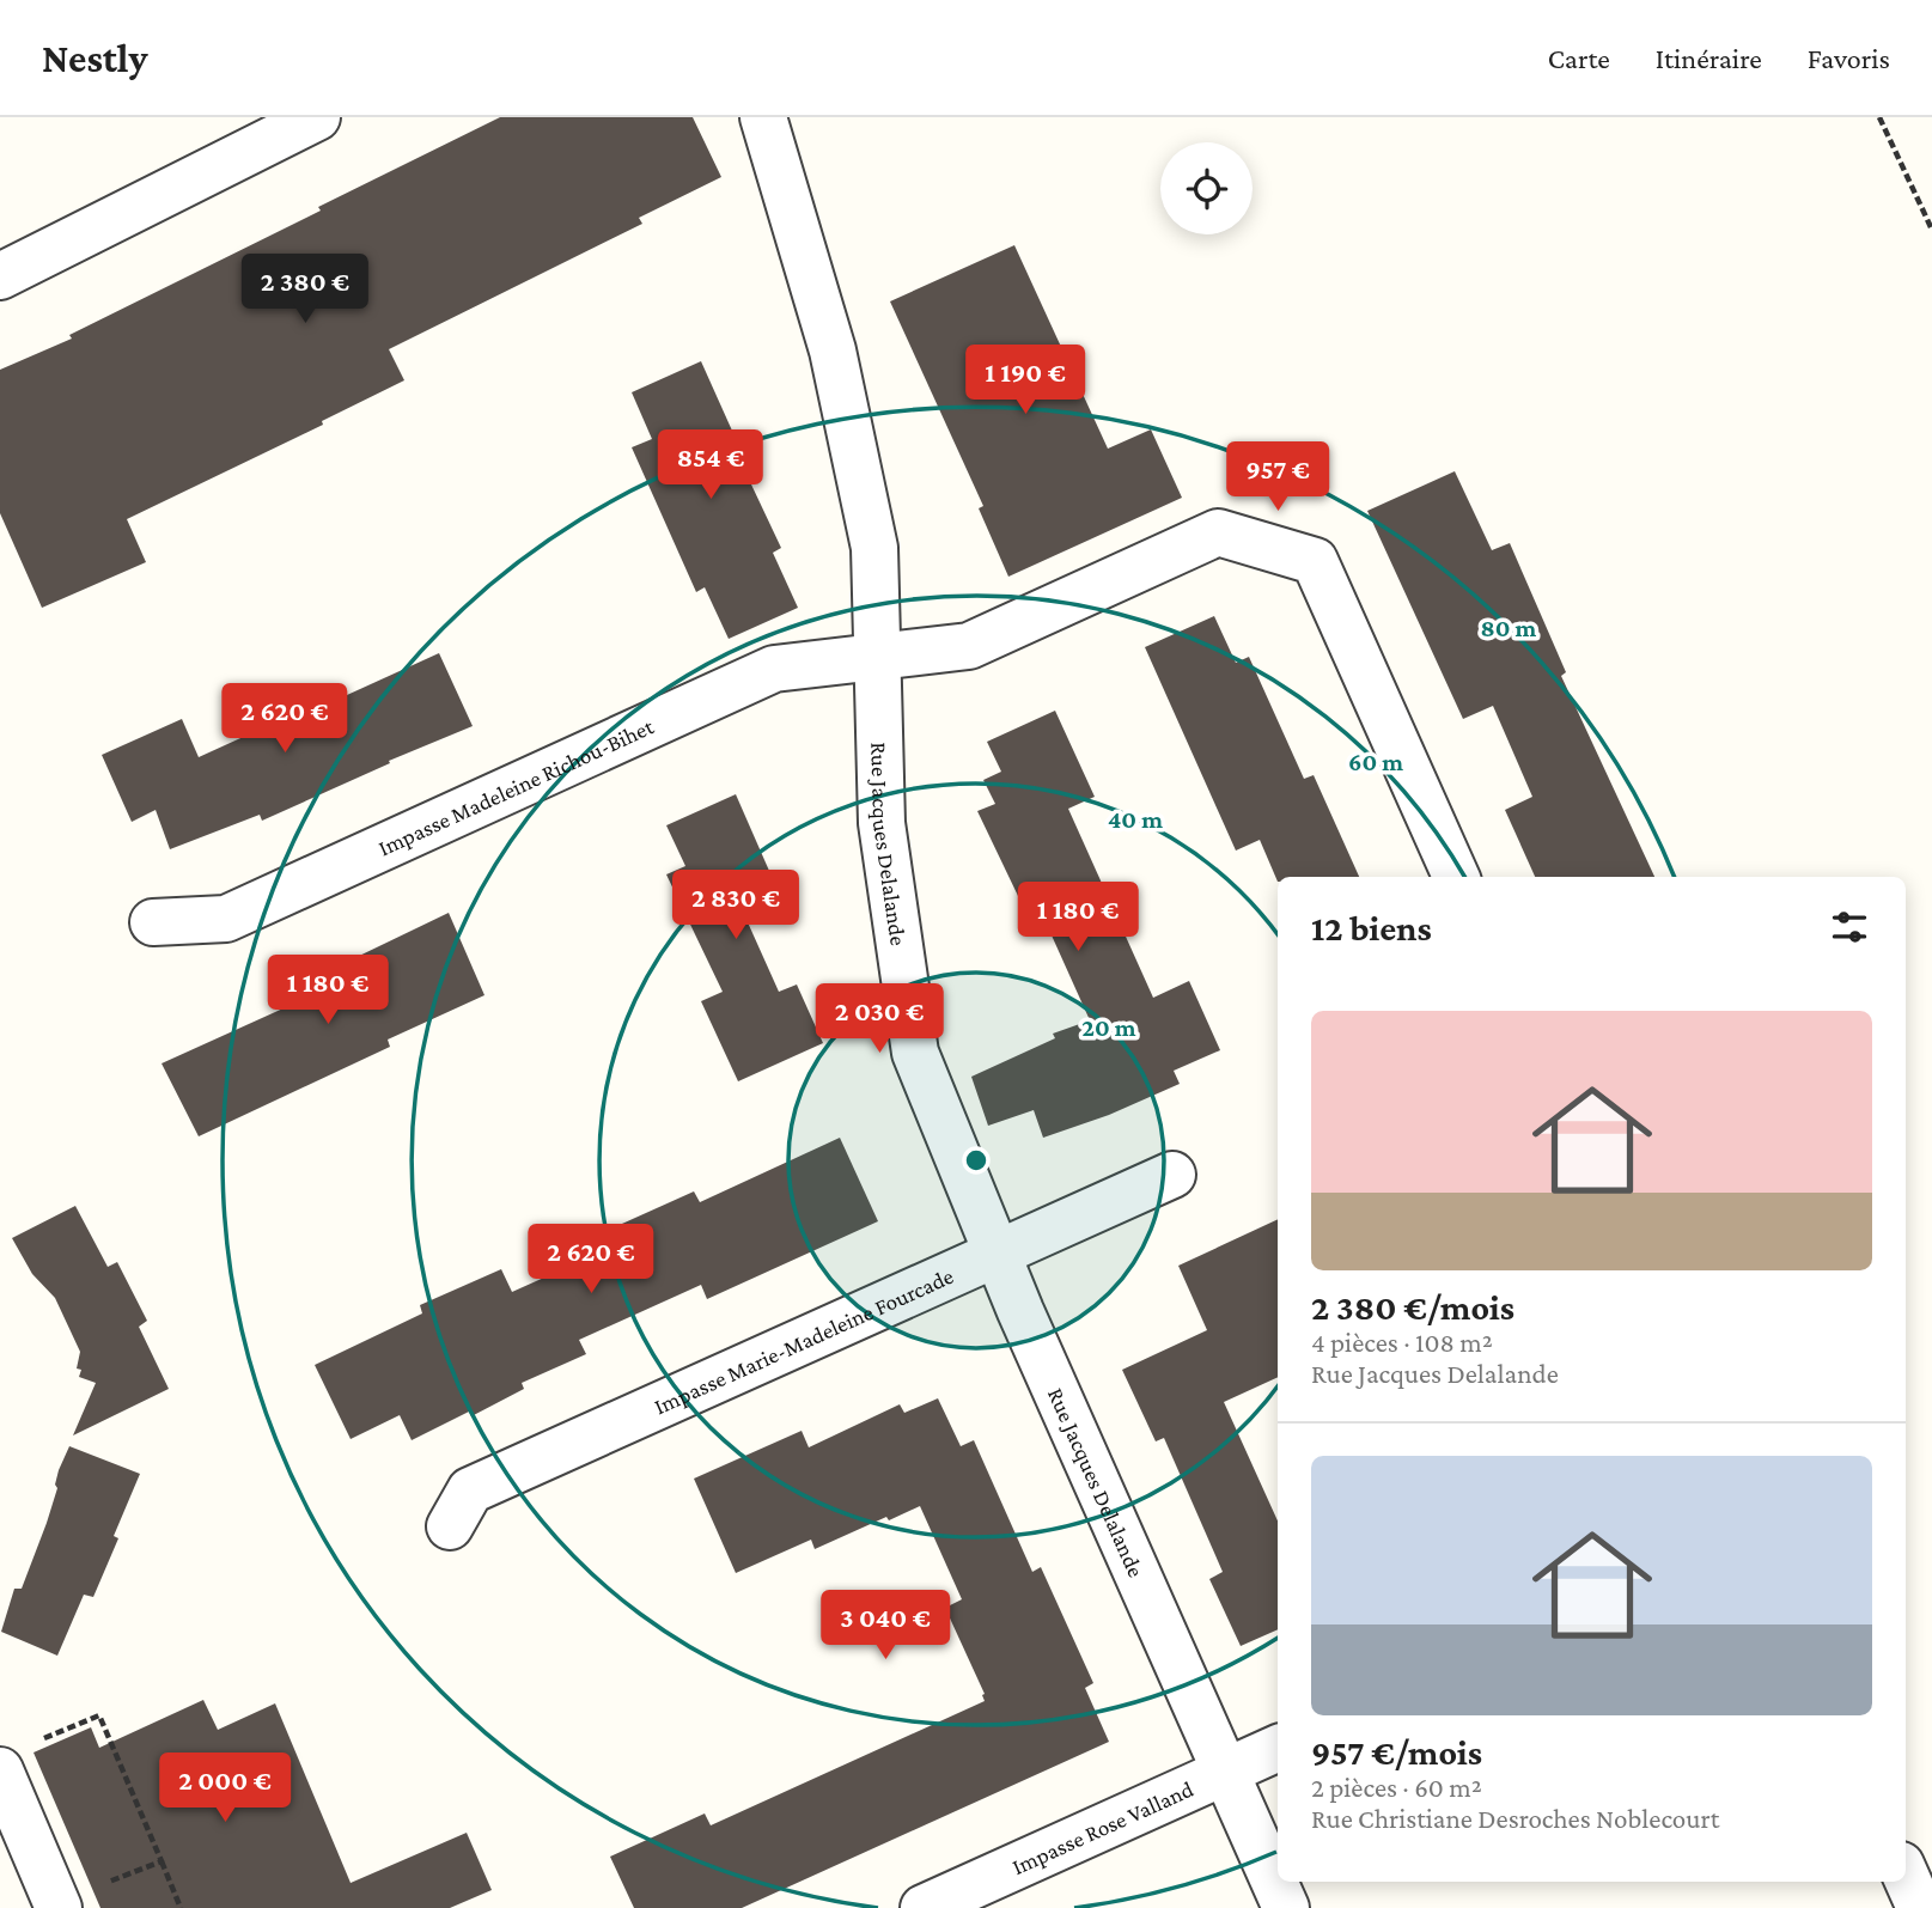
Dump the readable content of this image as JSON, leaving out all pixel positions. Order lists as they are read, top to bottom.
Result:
{
  "streets": {
    "street": [
      "Impasse Madeleine Richou-Bihet",
      "Rue Jacques Delalande",
      "Impasse Marie-Madeleine Fourcade",
      "Impasse Rose Valland"
    ]
  },
  "crossings": [
    ["Impasse Madeleine Richou-Bihet", "Rue Jacques Delalande"],
    ["Rue Jacques Delalande", "Impasse Marie-Madeleine Fourcade"],
    ["Rue Jacques Delalande", "Impasse Rose Valland"]
  ],
  "page": {
    "header": "Nestly",
    "nav": ["Carte", "Itinéraire", "Favoris"],
    "price": [
      "2 380 €",
      "1 190 €",
      "854 €",
      "957 €",
      "2 620 €",
      "2 830 €",
      "1 180 €",
      "1 180 €",
      "2 030 €",
      "2 620 €",
      "3 040 €",
      "2 000 €"
    ],
    "heading": "12 biens",
    "list": [
      {
        "name": "2 380 €/mois",
        "note": "4 pièces · 108 m² · Rue Jacques Delalande"
      },
      {
        "name": "957 €/mois",
        "note": "2 pièces · 60 m² · Rue Christiane Desroches Noblecourt"
      }
    ]
  },
  "rings": [
    "80 m",
    "60 m",
    "40 m",
    "20 m"
  ]
}
